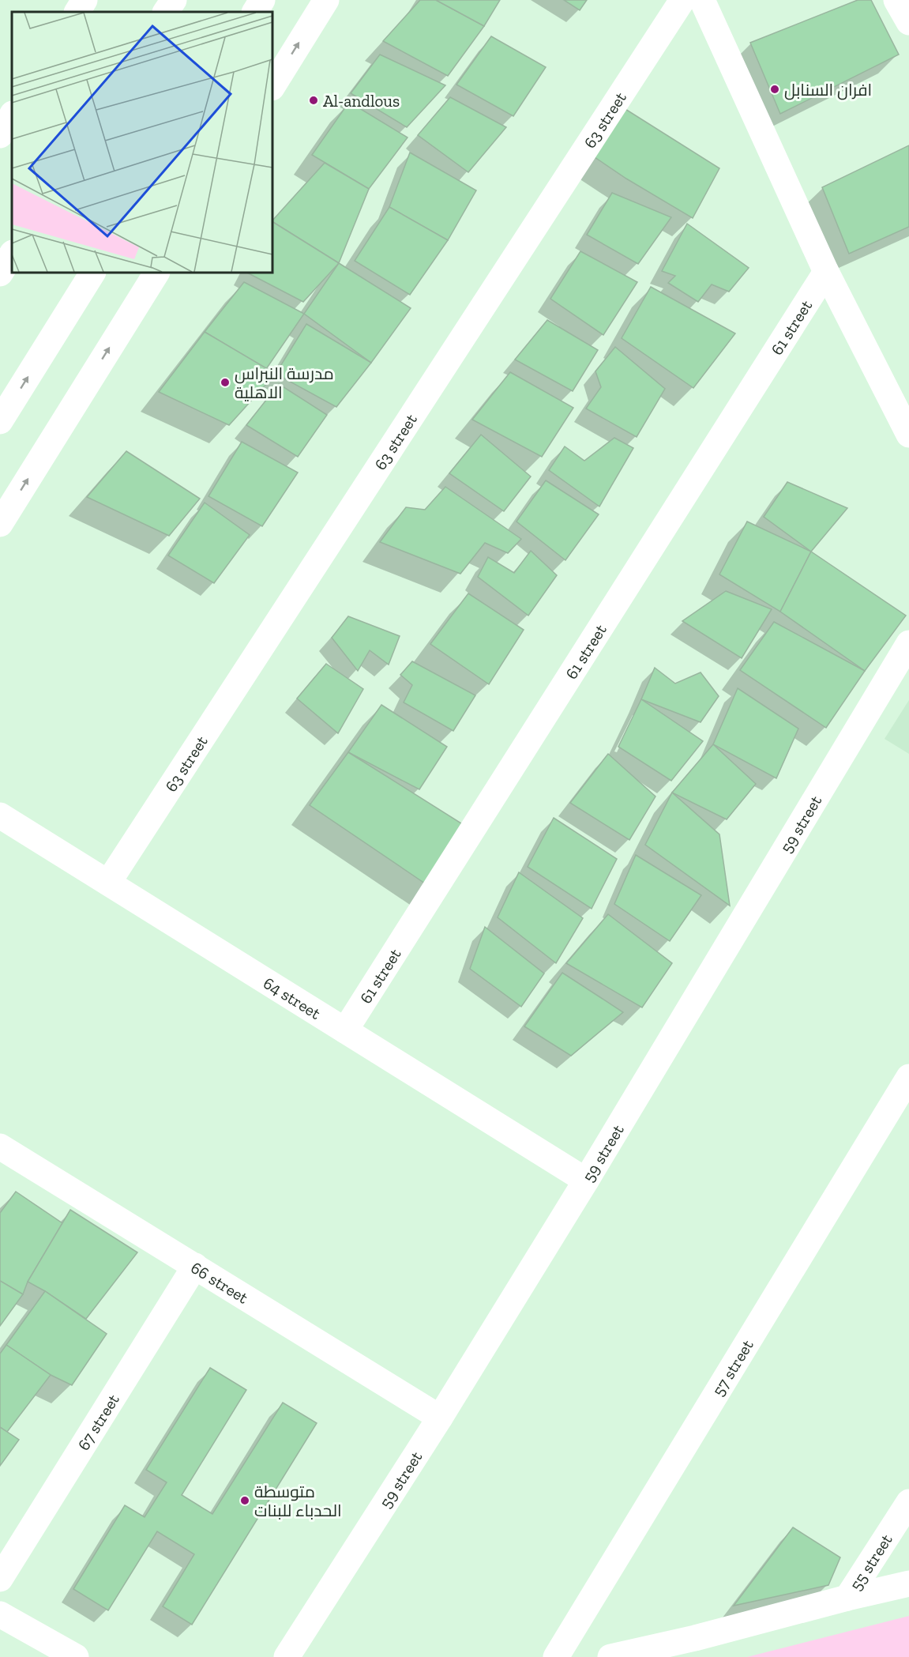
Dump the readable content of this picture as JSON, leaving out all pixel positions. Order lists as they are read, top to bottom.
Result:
{
  "streets": {
    "main road": [
      "63 street",
      "61 street",
      "59 street",
      "64 street",
      "66 street",
      "57 street",
      "67 street",
      "55 street"
    ]
  },
  "crossings": [
    ["63 street", "64 street"],
    ["61 street", "64 street"],
    ["59 street", "64 street"],
    ["59 street", "66 street"],
    ["66 street", "67 street"]
  ],
  "places": [
    "افران السنابل",
    "Al-andlous",
    "مدرسة النبراس الاهلية",
    "متوسطة الحدباء للبنات"
  ]
}
